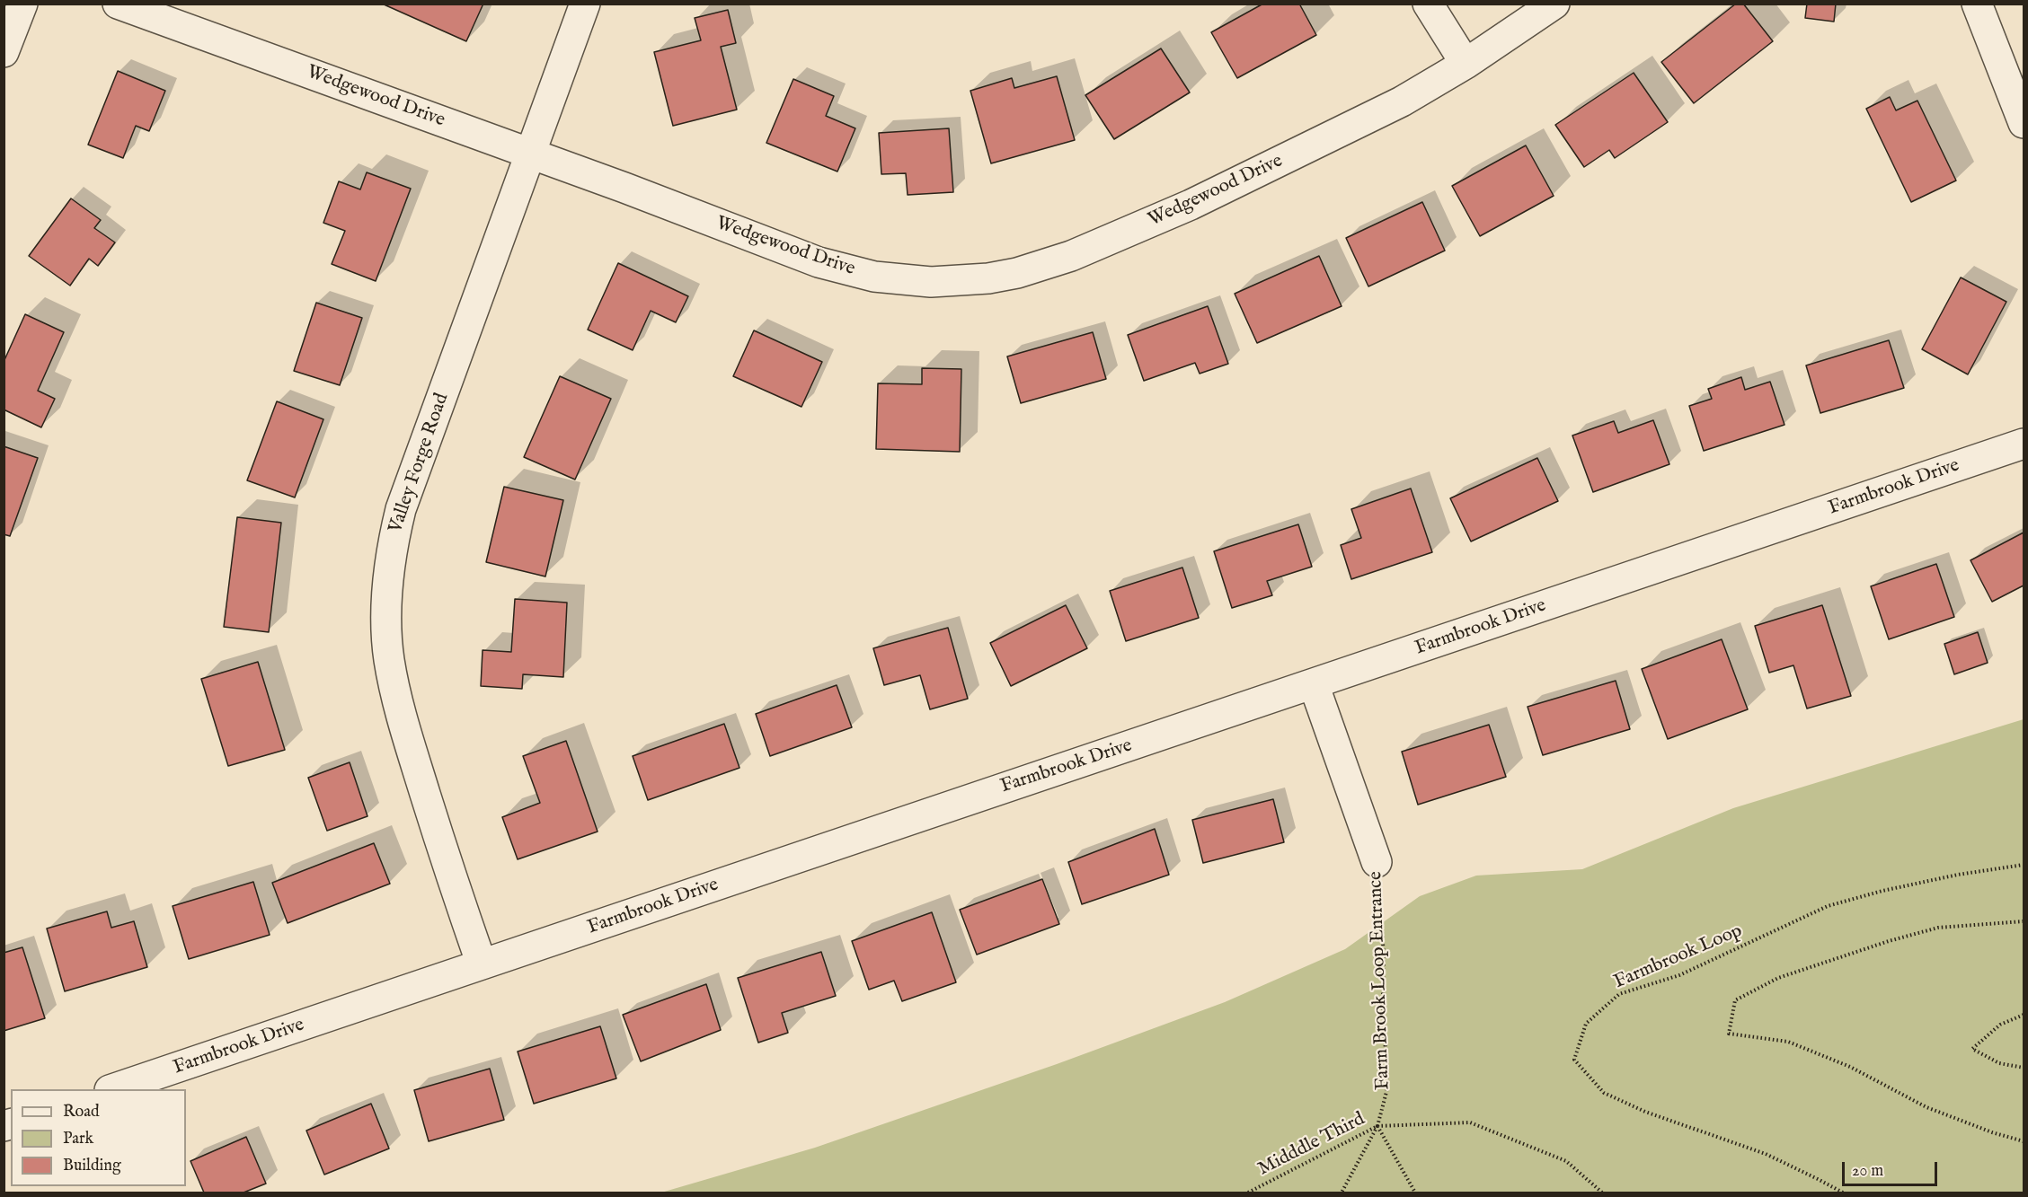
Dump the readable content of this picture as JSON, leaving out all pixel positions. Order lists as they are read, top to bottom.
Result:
{
  "streets": {
    "street": [
      "Wedgewood Drive",
      "Valley Forge Road",
      "Farmbrook Drive",
      "Farm Brook Loop Entrance"
    ],
    "path": ["Farmbrook Loop", "Midddle Third"]
  },
  "crossings": [
    ["Wedgewood Drive", "Valley Forge Road"],
    ["Valley Forge Road", "Farmbrook Drive"],
    ["Farmbrook Drive", "Farm Brook Loop Entrance"],
    ["Farm Brook Loop Entrance", "Midddle Third"]
  ],
  "legend": ["Road", "Park", "Building"],
  "scale_bar": "20 m"
}
